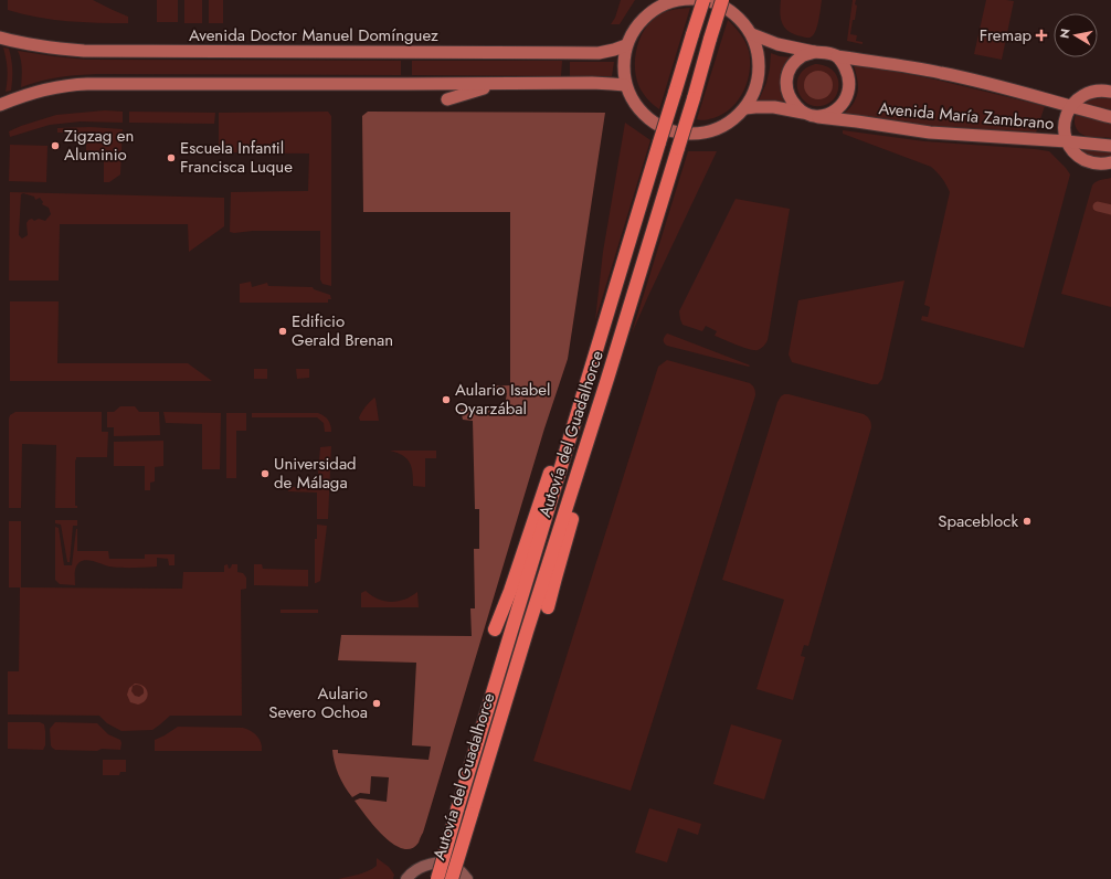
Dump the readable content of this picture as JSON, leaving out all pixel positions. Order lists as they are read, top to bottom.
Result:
{
  "streets": {
    "highway": ["Autovía del Guadalhorce"],
    "main road": ["Avenida Doctor Manuel Domínguez", "Avenida María Zambrano"]
  },
  "places": {
    "health": ["Fremap"],
    "other": [
      "Zigzag en Aluminio",
      "Escuela Infantil Francisca Luque",
      "Edificio Gerald Brenan",
      "Aulario Isabel Oyarzábal",
      "Universidad de Málaga",
      "Spaceblock",
      "Aulario Severo Ochoa"
    ]
  },
  "north": "left"
}
